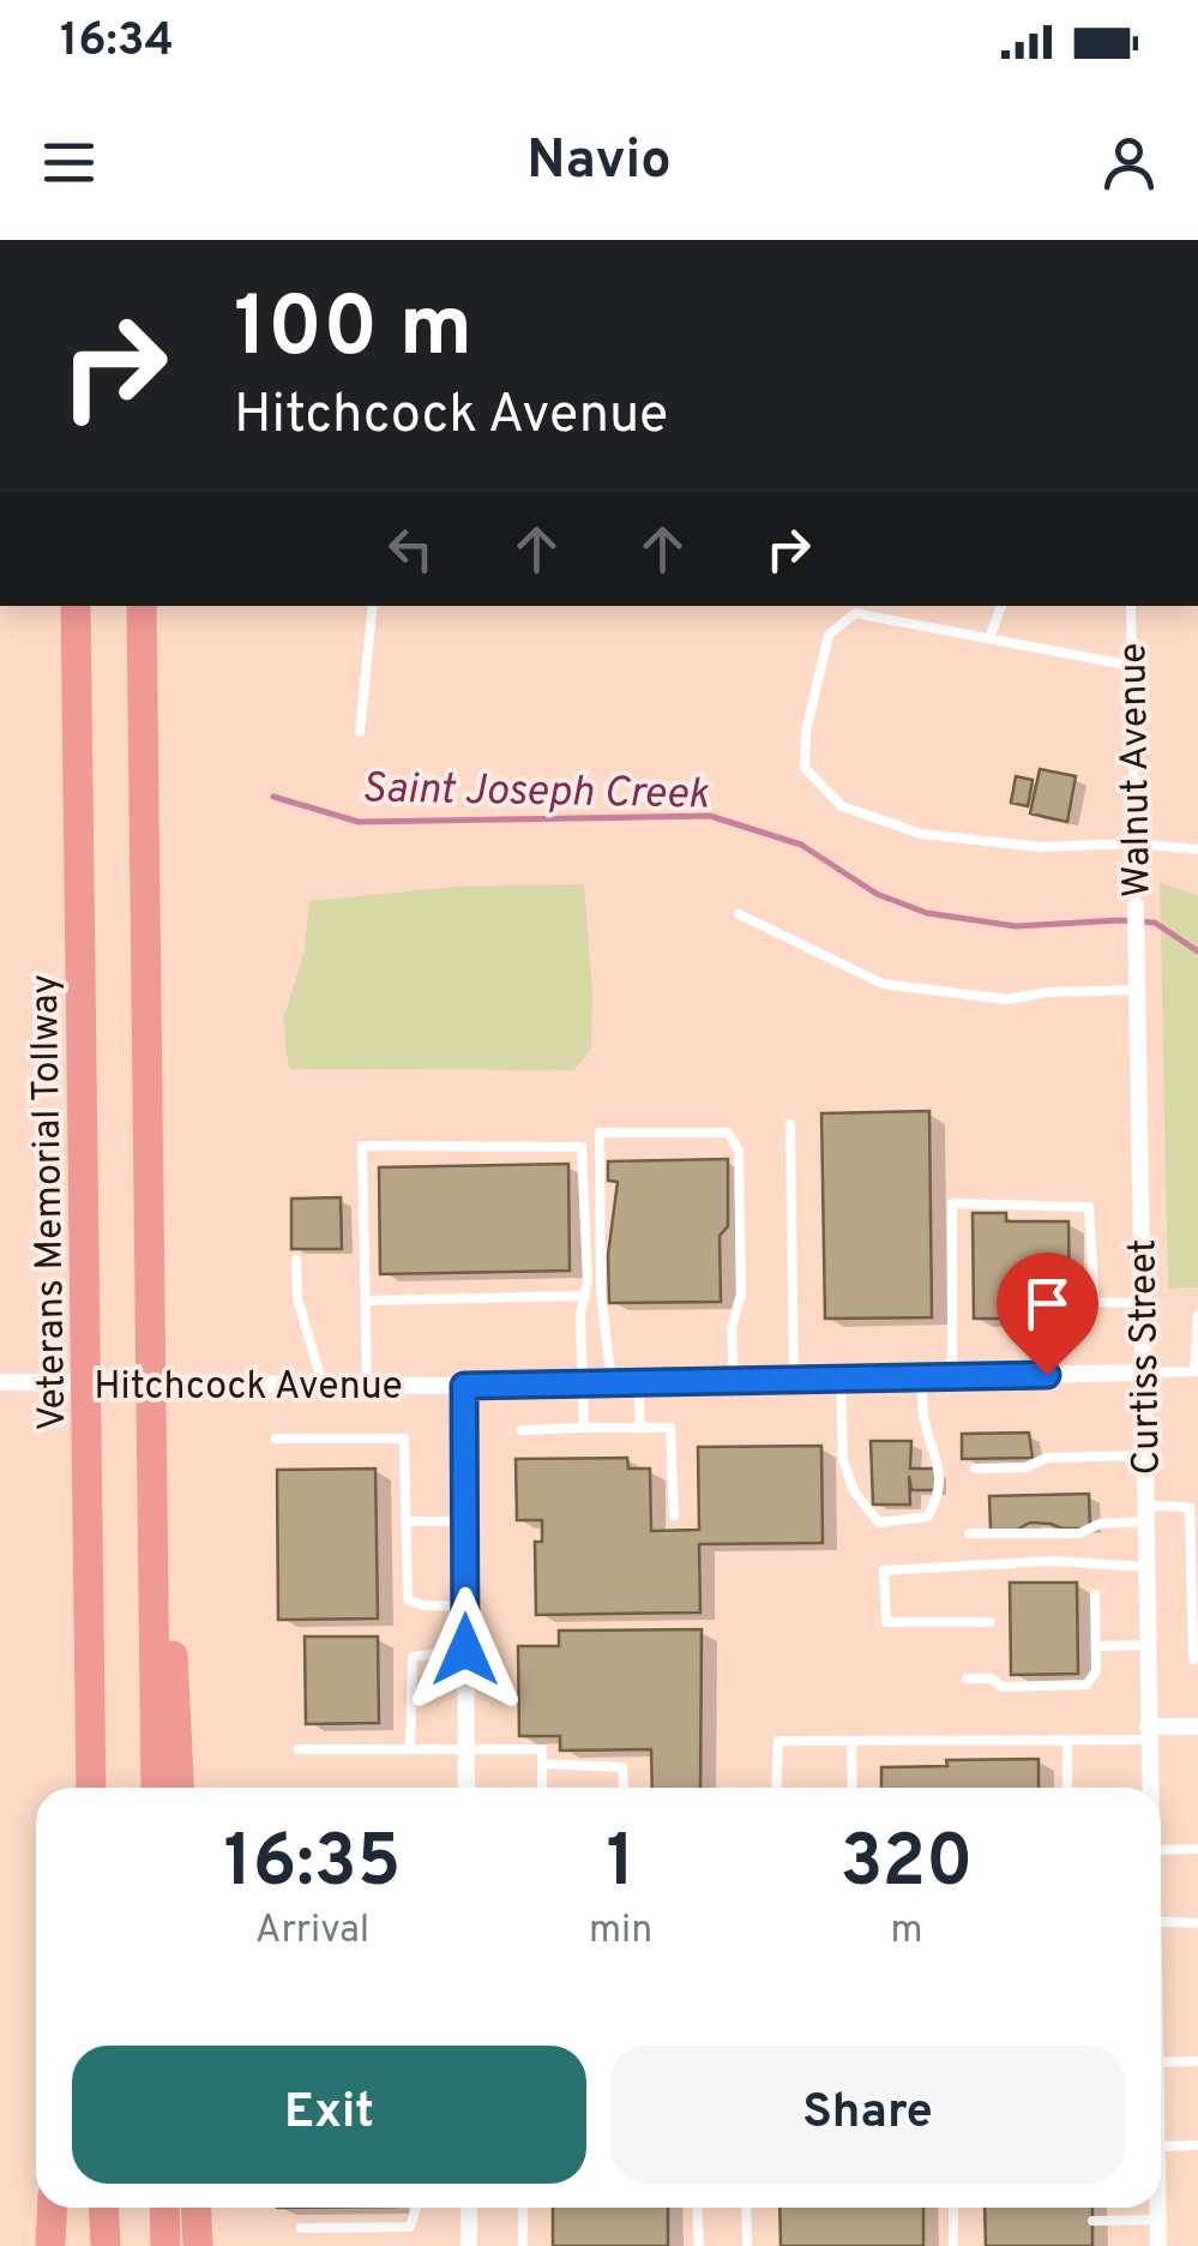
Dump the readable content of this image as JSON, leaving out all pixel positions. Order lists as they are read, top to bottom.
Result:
{
  "streets": {
    "highway": ["Veterans Memorial Tollway"],
    "street": ["Walnut Avenue", "Curtiss Street", "Hitchcock Avenue"]
  },
  "crossings": [
    ["Walnut Avenue", "Curtiss Street"],
    ["Curtiss Street", "Hitchcock Avenue"]
  ],
  "water": ["Saint Joseph Creek"],
  "page": {
    "status": "16:34",
    "header": "Navio",
    "turn": ["100 m", "Hitchcock Avenue"],
    "eta": [
      "16:35",
      "Arrival",
      "1",
      "min",
      "320",
      "m"
    ],
    "buttons": ["Exit", "Share"]
  }
}
